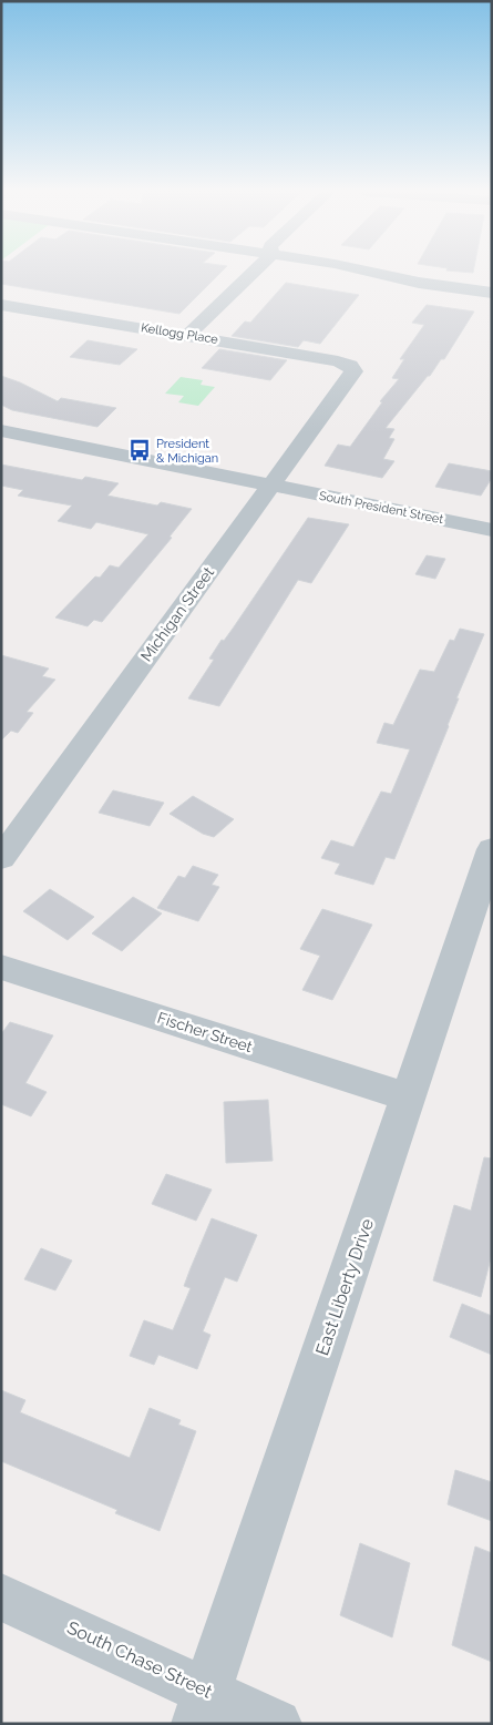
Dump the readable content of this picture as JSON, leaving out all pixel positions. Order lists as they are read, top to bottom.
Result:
{
  "streets": {
    "street": [
      "Kellogg Place",
      "South President Street",
      "Michigan Street",
      "Fischer Street",
      "East Liberty Drive",
      "South Chase Street"
    ]
  },
  "crossings": [
    ["Kellogg Place", "Michigan Street"],
    ["South President Street", "Michigan Street"],
    ["Fischer Street", "East Liberty Drive"],
    ["East Liberty Drive", "South Chase Street"]
  ],
  "places": {
    "bus stop": ["President & Michigan"]
  }
}
